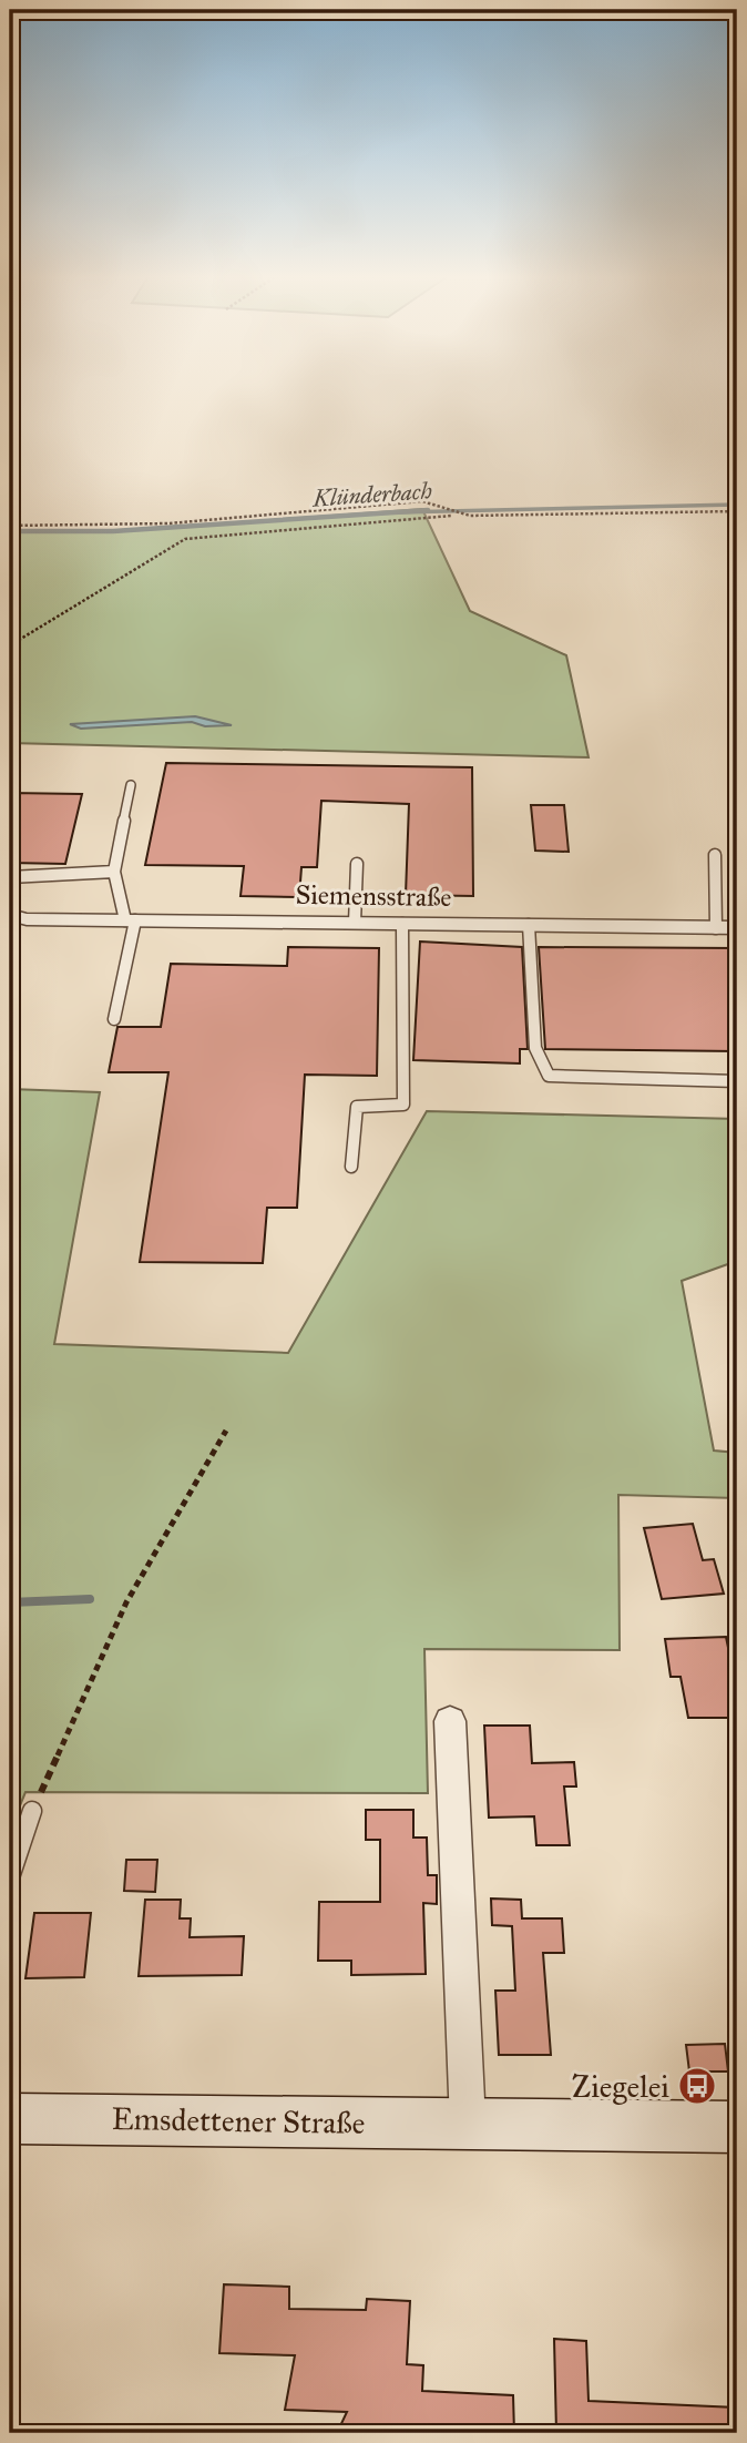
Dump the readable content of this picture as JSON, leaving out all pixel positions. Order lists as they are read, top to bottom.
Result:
{
  "streets": {
    "main road": ["Emsdettener Straße"],
    "street": ["Siemensstraße"]
  },
  "water": ["Klünderbach"],
  "places": {
    "bus stop": ["Ziegelei"]
  }
}
